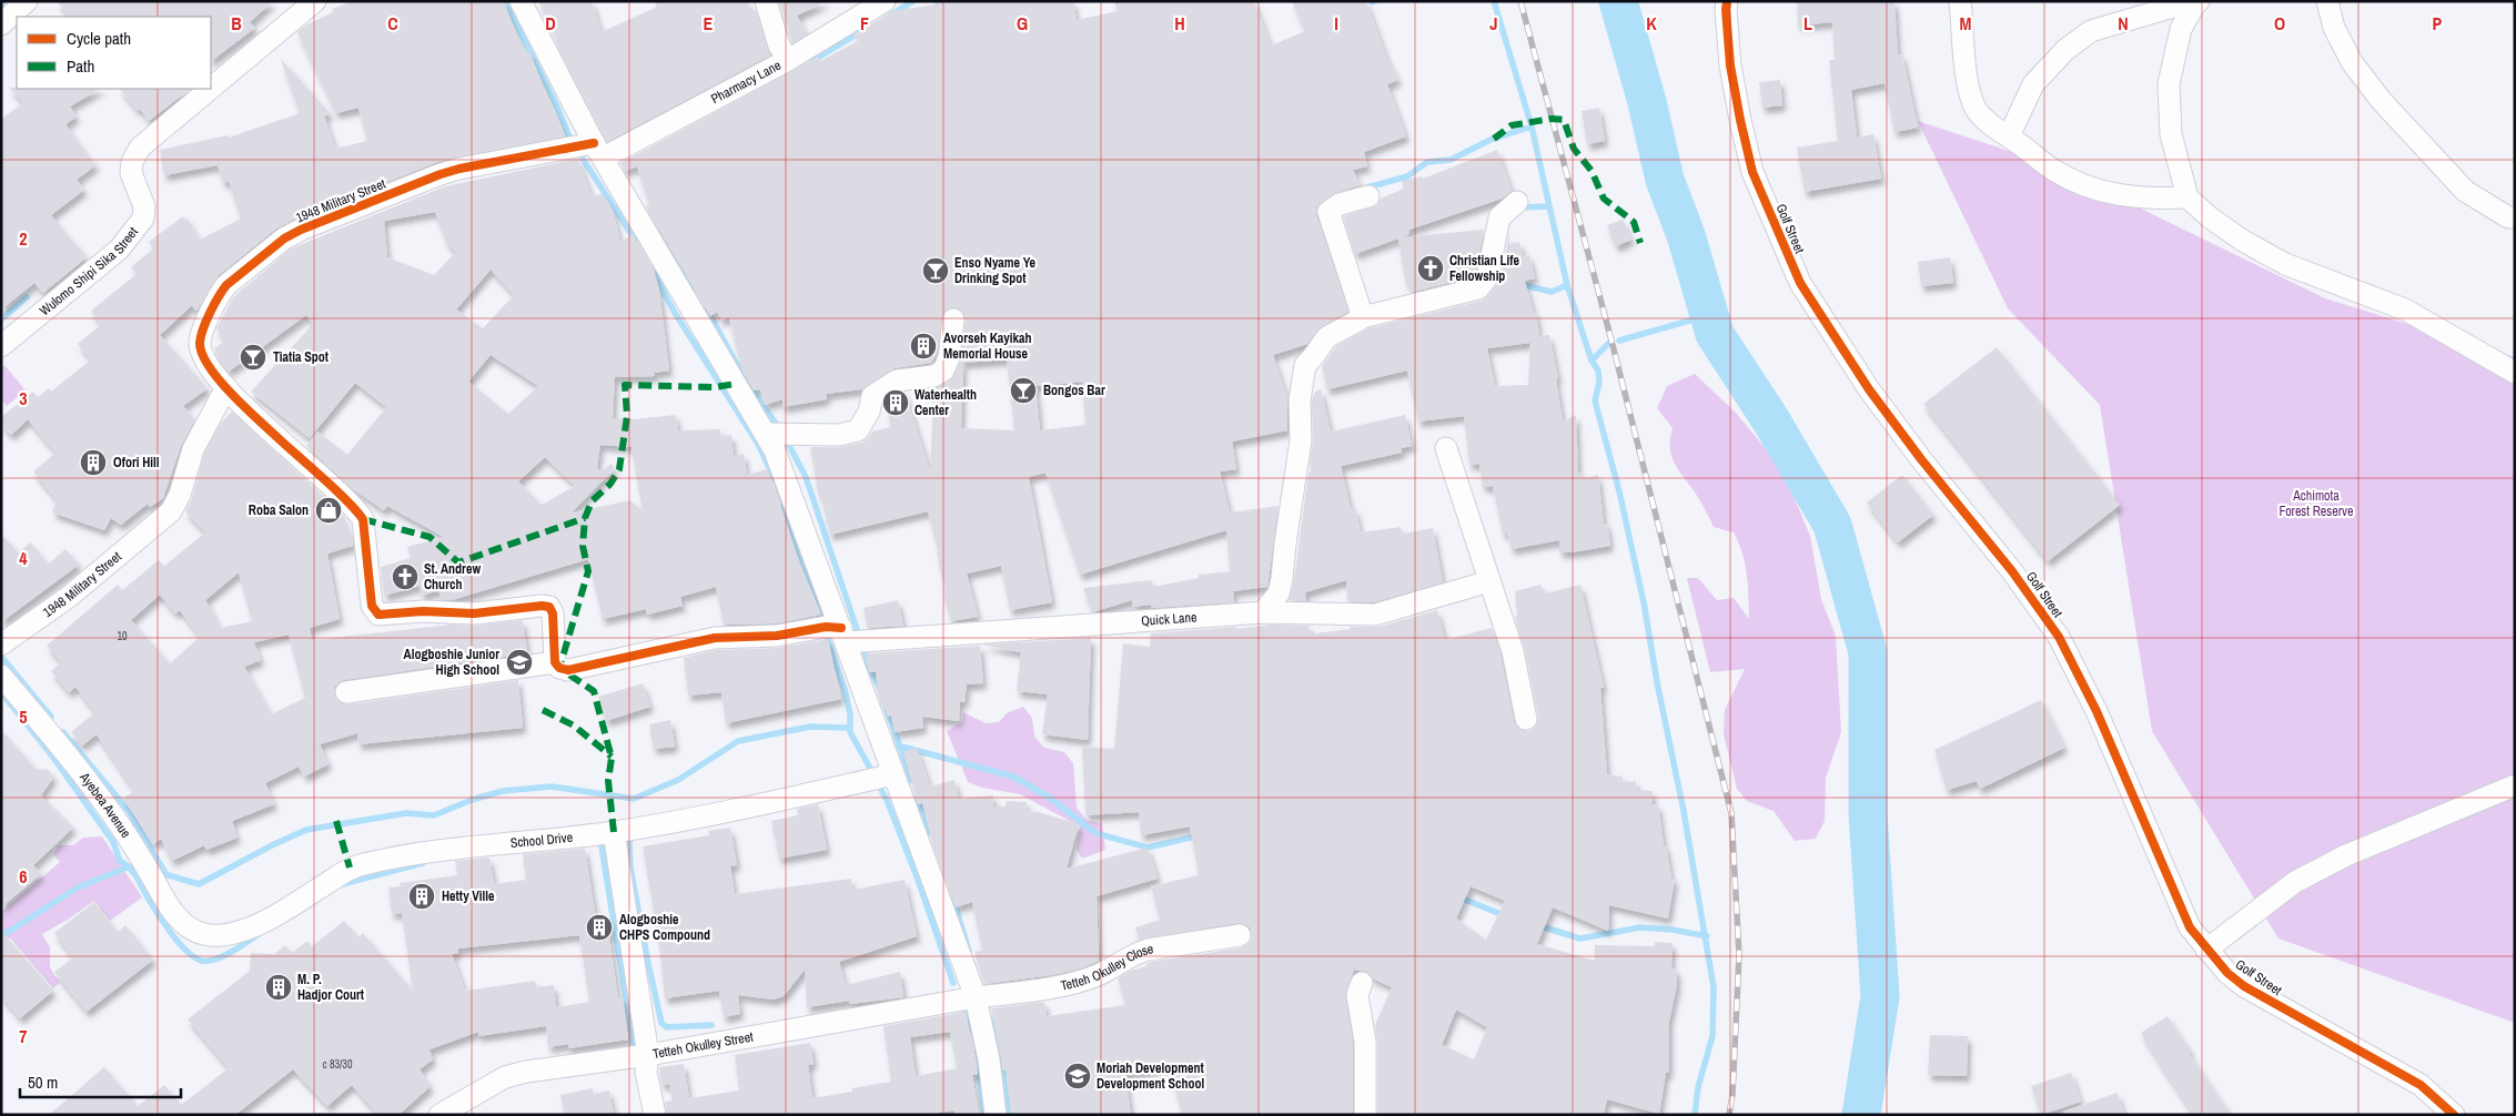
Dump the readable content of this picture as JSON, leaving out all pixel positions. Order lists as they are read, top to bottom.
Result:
{
  "streets": {
    "street": [
      "Pharmacy Lane",
      "1948 Military Street",
      "Golf Street",
      "Wulomo Shipi Sika Street",
      "Quick Lane",
      "Ayebea Avenue",
      "School Drive",
      "Tetteh Okulley Close",
      "Tetteh Okulley Street"
    ]
  },
  "crossings": [
    ["Pharmacy Lane", "1948 Military Street"],
    ["Ayebea Avenue", "School Drive"],
    ["Tetteh Okulley Close", "Tetteh Okulley Street"]
  ],
  "parks": ["Achimota Forest Reserve"],
  "places": {
    "church": ["Christian Life Fellowship", "St. Andrew Church"],
    "bar": ["Enso Nyame Ye Drinking Spot", "Tiatia Spot", "Bongos Bar"],
    "building": [
      "Avorseh Kayikah Memorial House",
      "Waterhealth Center",
      "Ofori Hill",
      "Hetty Ville",
      "Alogboshie CHPS Compound",
      "M. P. Hadjor Court"
    ],
    "shop": ["Roba Salon"],
    "school or university": ["Alogboshie Junior High School", "Moriah Development Development School"]
  },
  "house_numbers": ["10", "c 83/30"],
  "legend": ["Cycle path", "Path"],
  "scale_bar": "50 m",
  "grid": {
    "columns": [
      "B",
      "C",
      "D",
      "E",
      "F",
      "G",
      "H",
      "I",
      "J",
      "K",
      "L",
      "M",
      "N",
      "O",
      "P"
    ],
    "rows": [
      "2",
      "3",
      "4",
      "5",
      "6",
      "7"
    ]
  }
}
